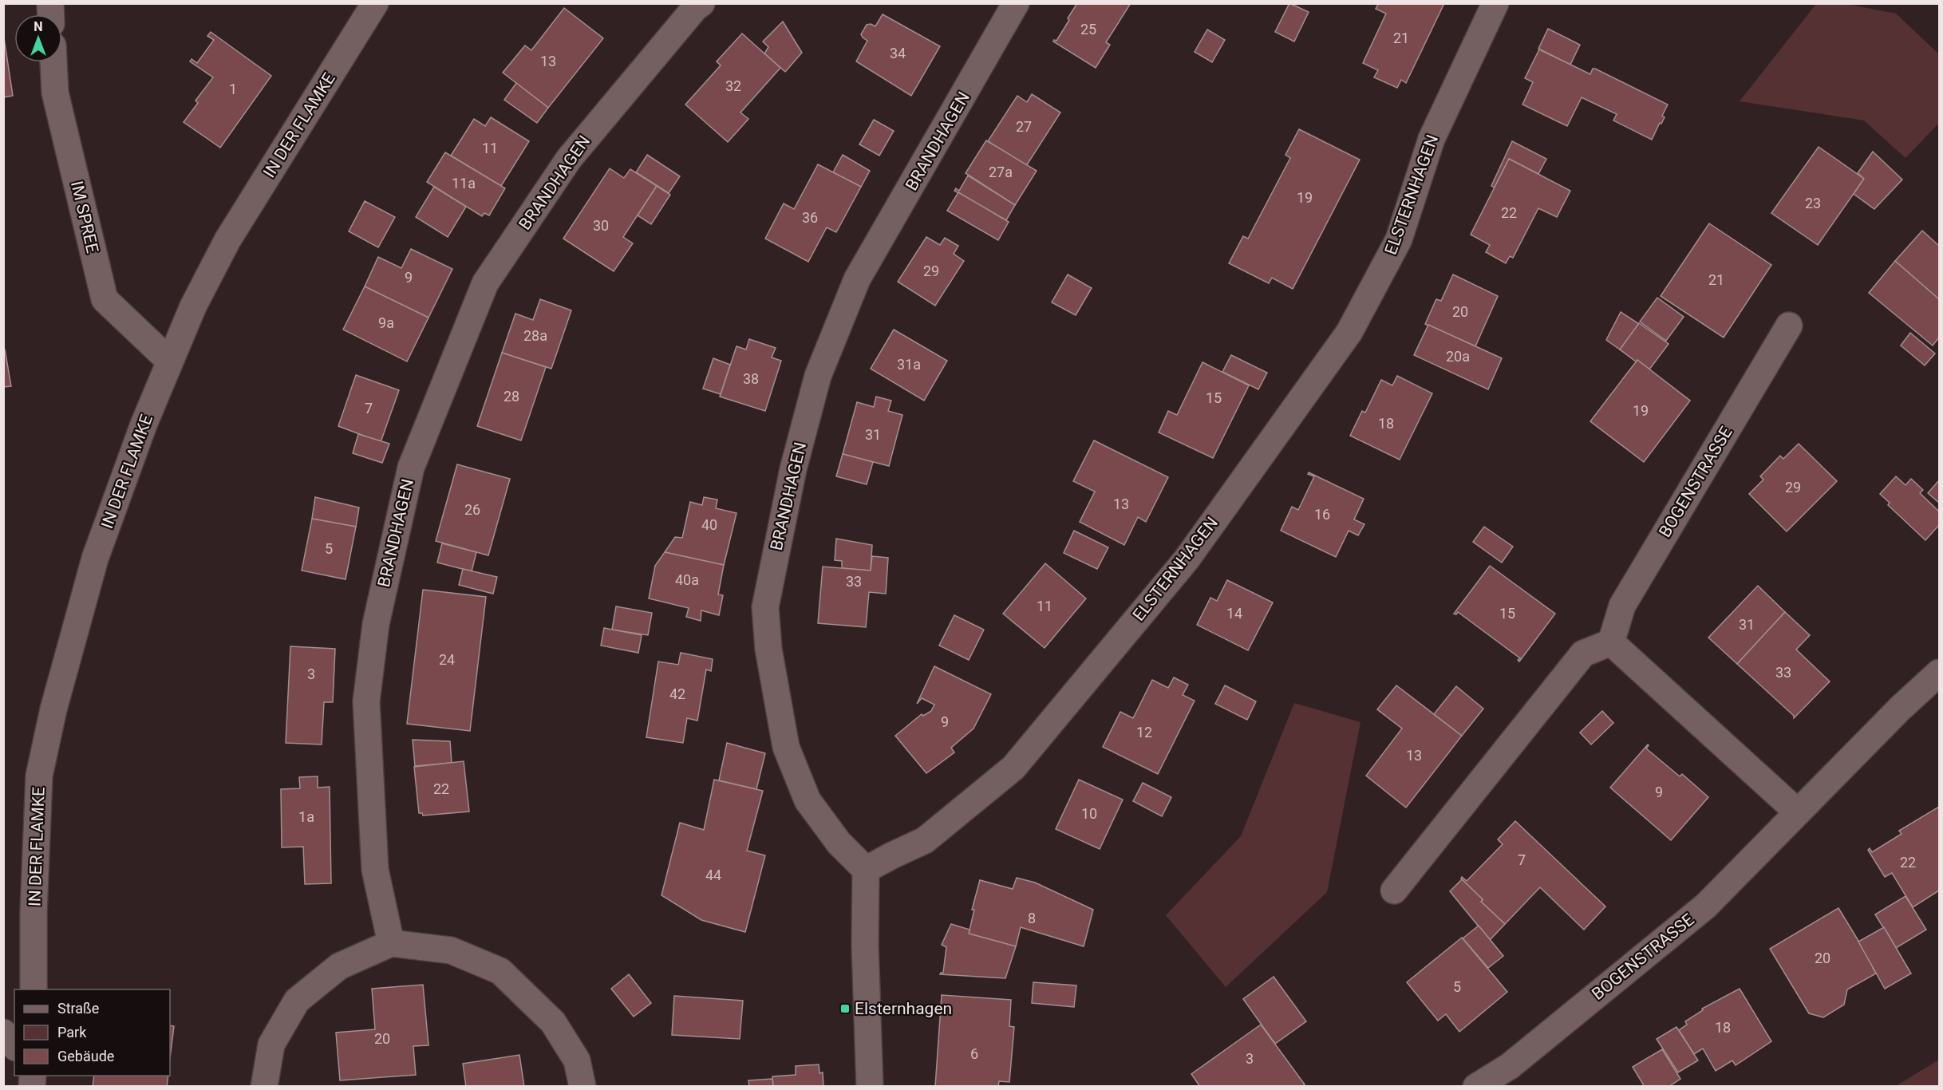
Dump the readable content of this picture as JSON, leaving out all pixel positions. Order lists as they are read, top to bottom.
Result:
{
  "streets": {
    "street": [
      "IN DER FLAMKE",
      "BRANDHAGEN",
      "ELSTERNHAGEN",
      "IM SPREE",
      "BOGENSTRASSE"
    ]
  },
  "crossings": [
    ["IN DER FLAMKE", "IM SPREE"],
    ["BRANDHAGEN", "ELSTERNHAGEN"]
  ],
  "places": {
    "transit": ["Elsternhagen"]
  },
  "house_numbers": [
    "25",
    "21",
    "34",
    "13",
    "32",
    "1",
    "27",
    "11",
    "27a",
    "11a",
    "19",
    "23",
    "22",
    "36",
    "30",
    "29",
    "9",
    "21",
    "20",
    "9a",
    "28a",
    "20a",
    "31a",
    "38",
    "28",
    "15",
    "7",
    "19",
    "18",
    "31",
    "29",
    "13",
    "26",
    "16",
    "40",
    "5",
    "40a",
    "33",
    "11",
    "14",
    "15",
    "31",
    "24",
    "33",
    "3",
    "42",
    "9",
    "12",
    "13",
    "22",
    "9",
    "10",
    "1a",
    "7",
    "22",
    "44",
    "8",
    "20",
    "5",
    "18",
    "20",
    "6",
    "3"
  ],
  "legend": ["Straße", "Park", "Gebäude"],
  "north": "top"
}
